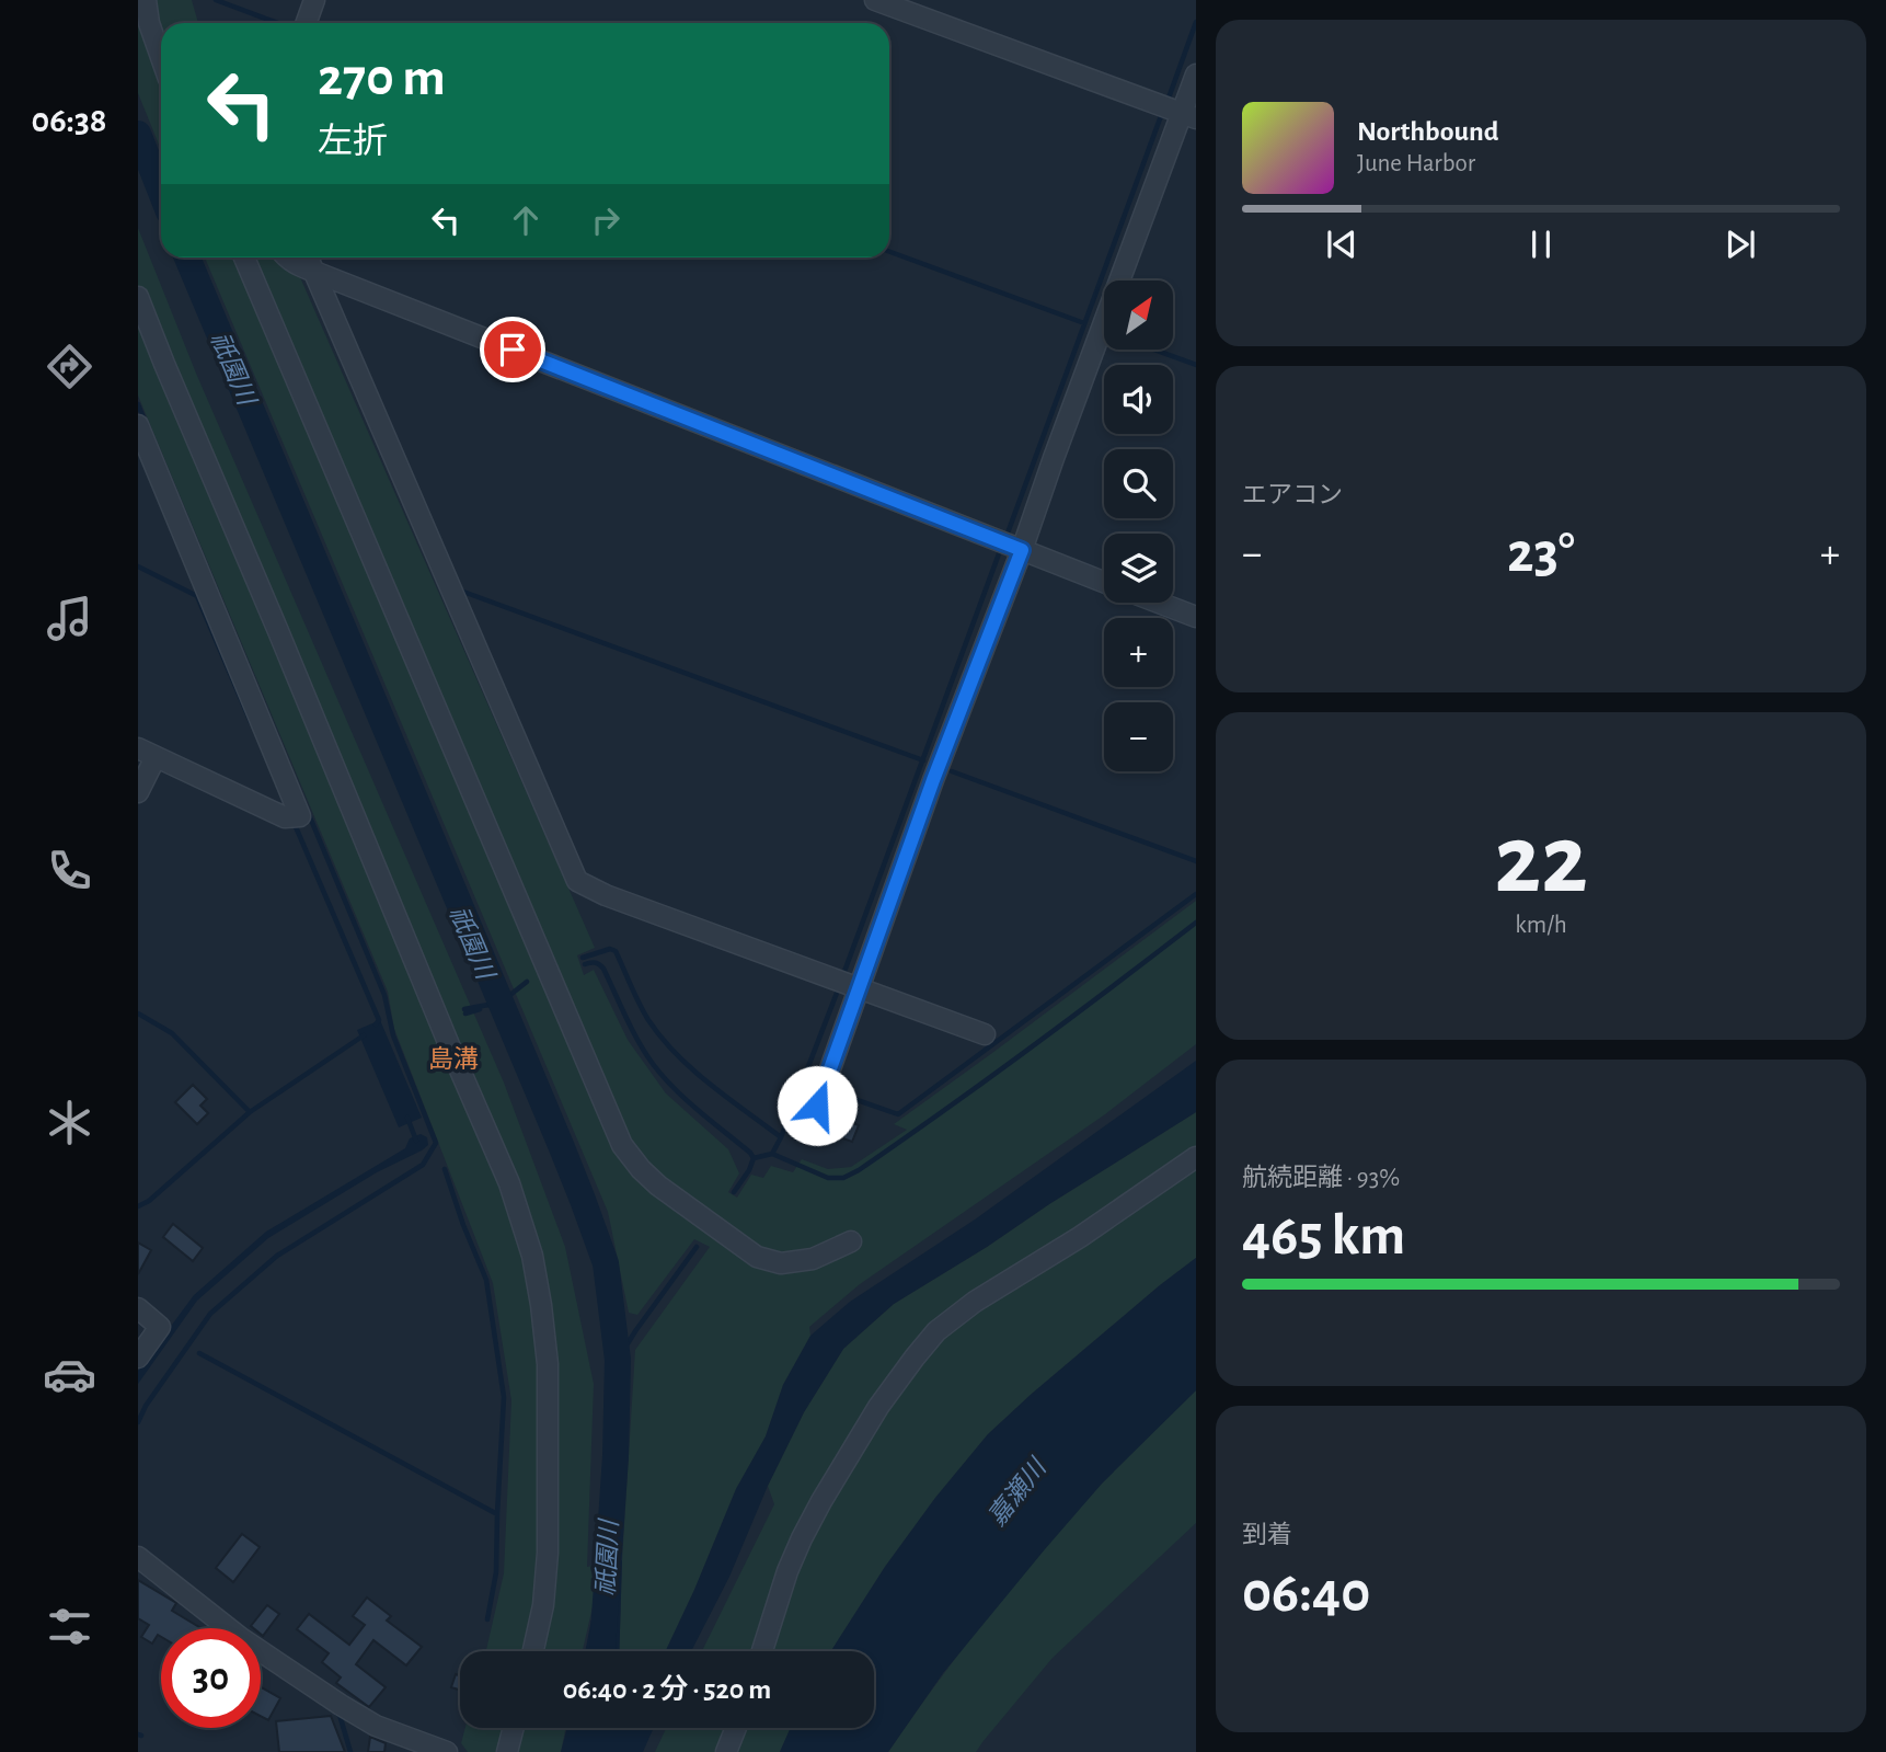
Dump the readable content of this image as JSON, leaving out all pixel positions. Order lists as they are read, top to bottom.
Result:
{
  "districts": ["島溝"],
  "water": ["祇園川", "嘉瀬川"],
  "north": "top right",
  "page": {
    "tabs": "06:38",
    "turn": ["270 m", "左折"],
    "song": ["Northbound", "June Harbor"],
    "map_buttons": ["+", "−"],
    "tile": [
      "エアコン",
      ["22", "km/h"],
      ["航続距離 · 93%", "465 km"],
      ["到着", "06:40"]
    ],
    "heat": ["−", "23°", "+"],
    "limit": "30",
    "trip": "06:40 · 2 分 · 520 m"
  }
}
